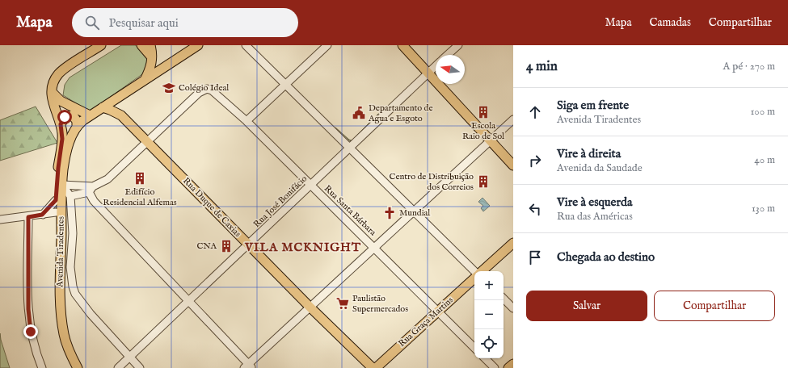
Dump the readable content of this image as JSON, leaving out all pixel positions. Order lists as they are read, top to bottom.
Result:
{
  "streets": {
    "main road": ["Rua Duque de Caxias", "Avenida Tiradentes", "Rua Graça Martins"],
    "street": ["Rua José Bonifácio", "Rua Santa Bárbara"]
  },
  "crossings": [
    ["Rua José Bonifácio", "Rua Duque de Caxias"],
    ["Rua José Bonifácio", "Rua Santa Bárbara"],
    ["Rua Duque de Caxias", "Rua Santa Bárbara"],
    ["Rua Duque de Caxias", "Avenida Tiradentes"],
    ["Rua Santa Bárbara", "Rua Graça Martins"]
  ],
  "districts": ["VILA MCKNIGHT"],
  "places": {
    "school or university": ["Colégio Ideal"],
    "building": [
      "Escola Raio de Sol",
      "Edifício Residencial Alfemas",
      "Centro de Distribuição dos Correios",
      "CNA"
    ],
    "public building": ["Departamento de Agua e Esgoto"],
    "church": ["Mundial"],
    "supermarket": ["Paulistão Supermercados"]
  },
  "north": "left",
  "page": {
    "header": "Mapa",
    "search": "Pesquisar aqui",
    "nav": ["Mapa", "Camadas", "Compartilhar"],
    "heading": ["4 min", "A pé · 270 m"],
    "list": [
      ["Siga em frente", "Avenida Tiradentes", "100 m"],
      ["Vire à direita", "Avenida da Saudade", "40 m"],
      ["Vire à esquerda", "Rua das Américas", "130 m"],
      "Chegada ao destino"
    ],
    "map_buttons": ["+", "−"],
    "buttons": ["Salvar", "Compartilhar"]
  }
}
